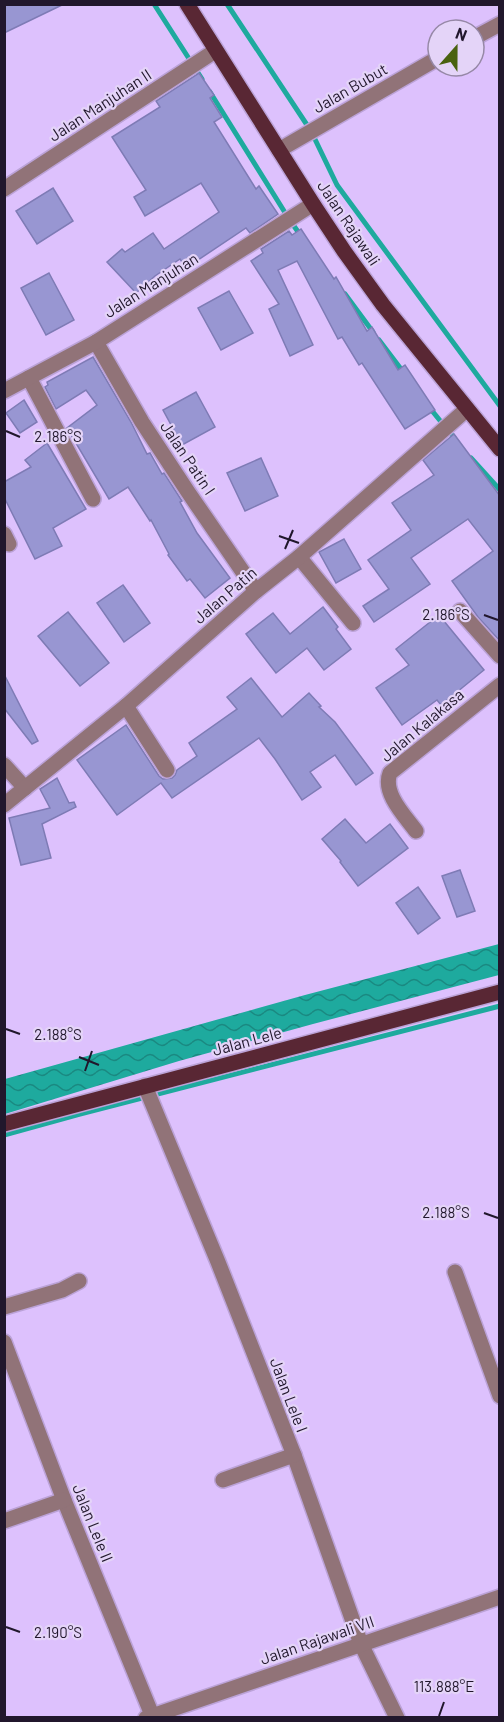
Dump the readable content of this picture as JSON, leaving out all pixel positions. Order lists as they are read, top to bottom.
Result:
{
  "streets": {
    "main road": ["Jalan Rajawali", "Jalan Lele"],
    "street": [
      "Jalan Bubut",
      "Jalan Manjuhan II",
      "Jalan Manjuhan",
      "Jalan Patin I",
      "Jalan Patin",
      "Jalan Kalakasa",
      "Jalan Lele I",
      "Jalan Lele II",
      "Jalan Rajawali VII"
    ]
  },
  "crossings": [
    ["Jalan Bubut", "Jalan Rajawali"],
    ["Jalan Manjuhan II", "Jalan Rajawali"],
    ["Jalan Rajawali", "Jalan Manjuhan"],
    ["Jalan Rajawali", "Jalan Patin"],
    ["Jalan Manjuhan", "Jalan Patin I"],
    ["Jalan Patin I", "Jalan Patin"],
    ["Jalan Lele", "Jalan Lele I"],
    ["Jalan Lele I", "Jalan Rajawali VII"],
    ["Jalan Lele II", "Jalan Rajawali VII"]
  ],
  "north": "top",
  "coordinates": [
    "2.186°S",
    "2.188°S",
    "2.190°S",
    "113.888°E"
  ]
}
